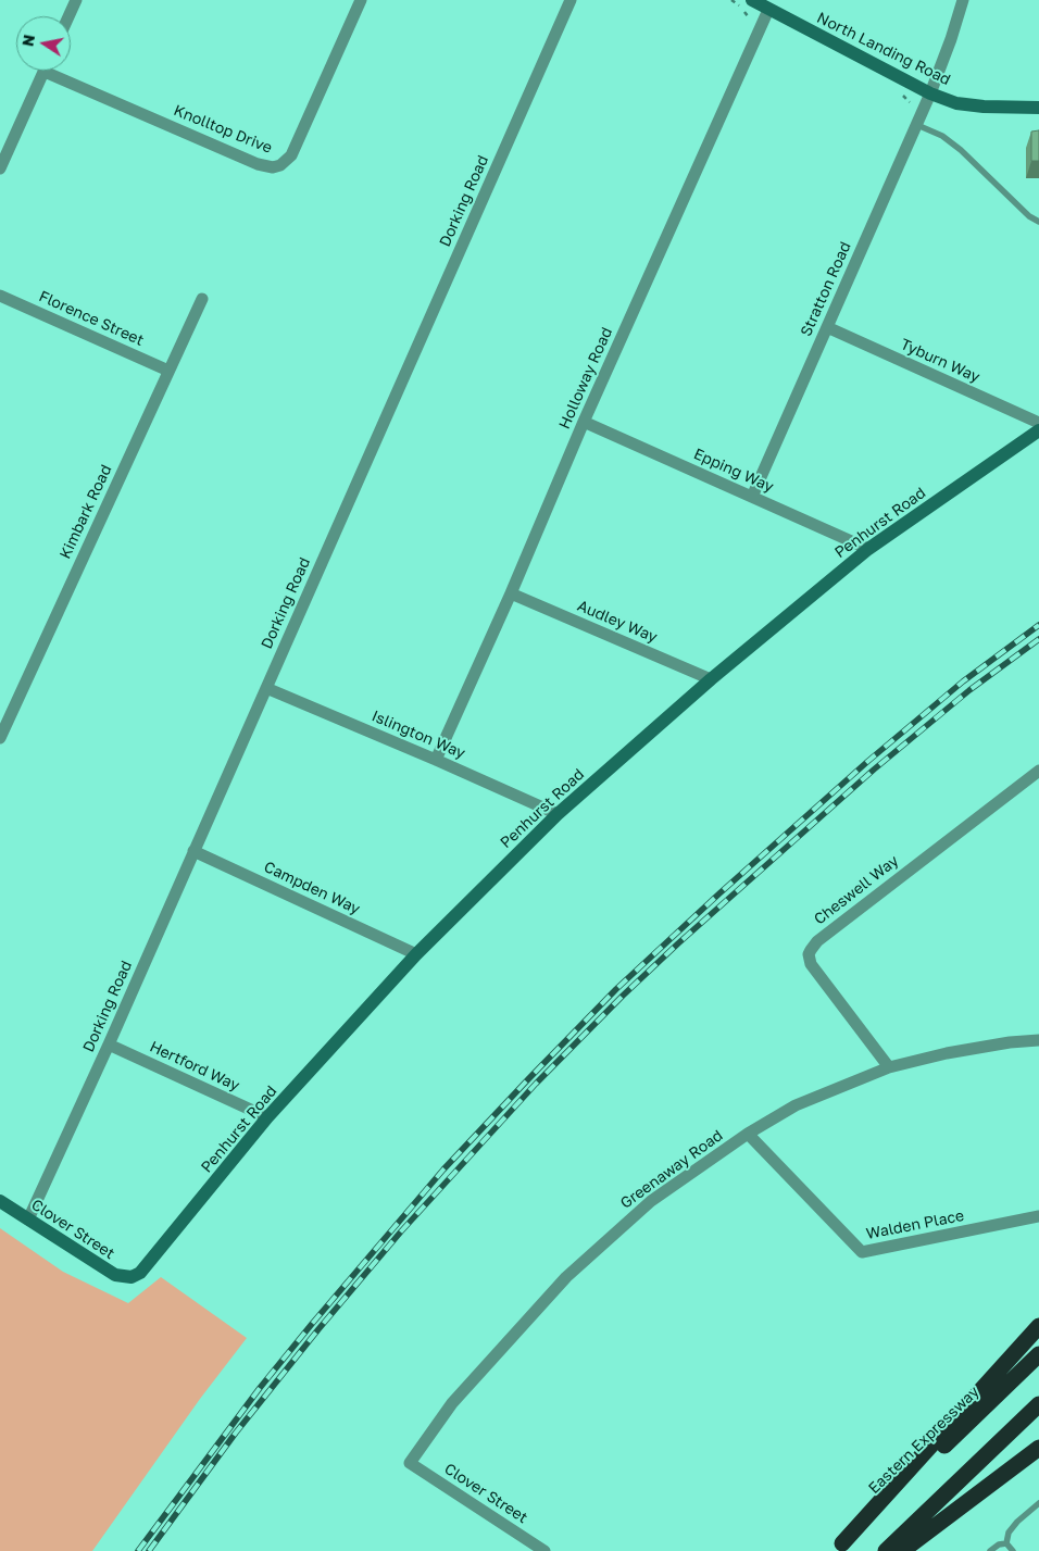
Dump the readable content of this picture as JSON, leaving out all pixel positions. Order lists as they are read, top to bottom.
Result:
{
  "streets": {
    "highway": ["Eastern Expressway"],
    "street": [
      "North Landing Road",
      "Knolltop Drive",
      "Dorking Road",
      "Stratton Road",
      "Florence Street",
      "Tyburn Way",
      "Holloway Road",
      "Epping Way",
      "Kimbark Road",
      "Penhurst Road",
      "Audley Way",
      "Islington Way",
      "Campden Way",
      "Cheswell Way",
      "Hertford Way",
      "Greenaway Road",
      "Walden Place",
      "Clover Street"
    ]
  },
  "crossings": [
    ["North Landing Road", "Stratton Road"],
    ["North Landing Road", "Holloway Road"],
    ["Dorking Road", "Islington Way"],
    ["Dorking Road", "Campden Way"],
    ["Dorking Road", "Hertford Way"],
    ["Dorking Road", "Clover Street"],
    ["Stratton Road", "Tyburn Way"],
    ["Stratton Road", "Epping Way"],
    ["Florence Street", "Kimbark Road"],
    ["Holloway Road", "Epping Way"],
    ["Holloway Road", "Audley Way"],
    ["Holloway Road", "Islington Way"],
    ["Epping Way", "Penhurst Road"],
    ["Penhurst Road", "Audley Way"],
    ["Penhurst Road", "Islington Way"],
    ["Penhurst Road", "Campden Way"],
    ["Penhurst Road", "Hertford Way"],
    ["Penhurst Road", "Clover Street"],
    ["Cheswell Way", "Greenaway Road"],
    ["Greenaway Road", "Walden Place"],
    ["Greenaway Road", "Clover Street"]
  ],
  "north": "left"
}
